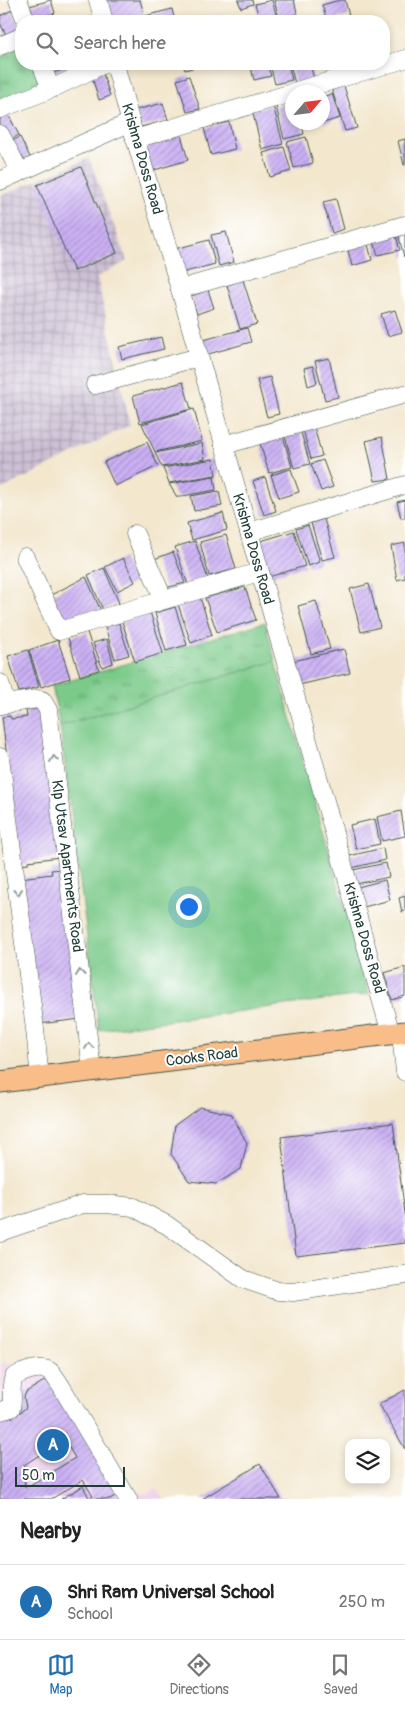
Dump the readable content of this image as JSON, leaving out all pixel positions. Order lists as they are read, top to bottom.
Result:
{
  "streets": {
    "main road": ["Cooks Road"],
    "street": ["Krishna Doss Road", "Klp Utsav Apartments Road"]
  },
  "crossings": [
    ["Krishna Doss Road", "Cooks Road"],
    ["Klp Utsav Apartments Road", "Cooks Road"]
  ],
  "scale_bar": "50 m",
  "north": "top right",
  "page": {
    "search": "Search here",
    "pins": "A",
    "scale": "50 m",
    "heading": "Nearby",
    "list": [
      {
        "mark": "A",
        "name": "Shri Ram Universal School",
        "note": "School",
        "value": "250 m"
      }
    ],
    "nav": ["Map", "Directions", "Saved"]
  }
}
